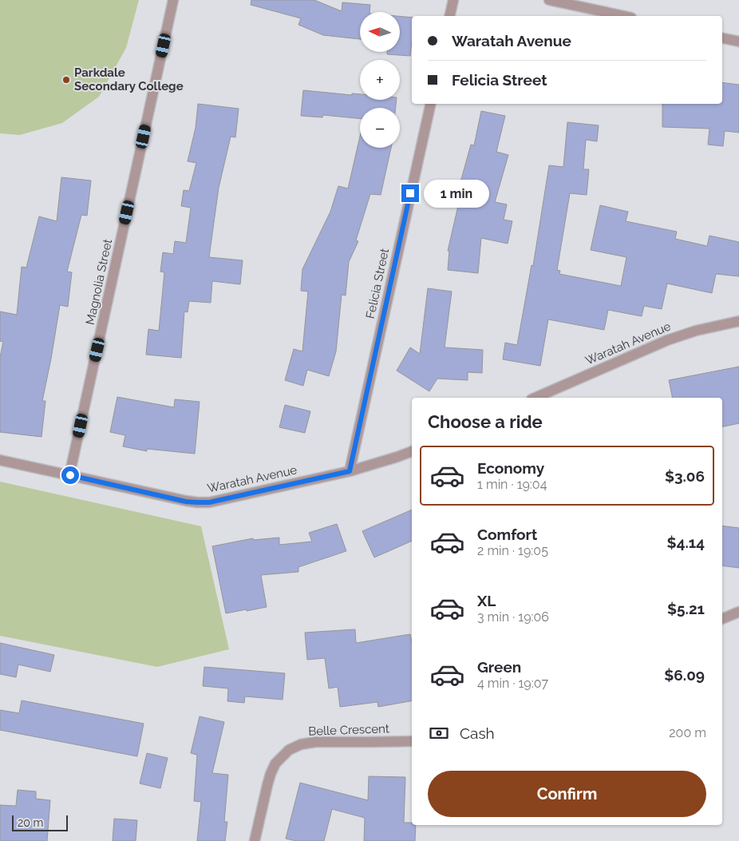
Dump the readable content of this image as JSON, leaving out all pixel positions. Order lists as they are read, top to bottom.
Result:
{
  "streets": {
    "street": [
      "Magnolia Street",
      "Felicia Street",
      "Waratah Avenue",
      "Belle Crescent"
    ]
  },
  "crossings": [
    ["Magnolia Street", "Waratah Avenue"],
    ["Felicia Street", "Waratah Avenue"]
  ],
  "places": ["Parkdale Secondary College"],
  "scale_bar": "20 m",
  "north": "left",
  "page": {
    "map_buttons": ["+", "−"],
    "banner": ["Waratah Avenue", "Felicia Street"],
    "bubble": "1 min",
    "heading": "Choose a ride",
    "list": [
      {
        "name": "Economy",
        "note": "1 min · 19:04",
        "value": "$3.06"
      },
      {
        "name": "Comfort",
        "note": "2 min · 19:05",
        "value": "$4.14"
      },
      {
        "name": "XL",
        "note": "3 min · 19:06",
        "value": "$5.21"
      },
      {
        "name": "Green",
        "note": "4 min · 19:07",
        "value": "$6.09"
      }
    ],
    "pay": ["Cash", "200 m"],
    "buttons": "Confirm",
    "scale": "20 m"
  }
}
